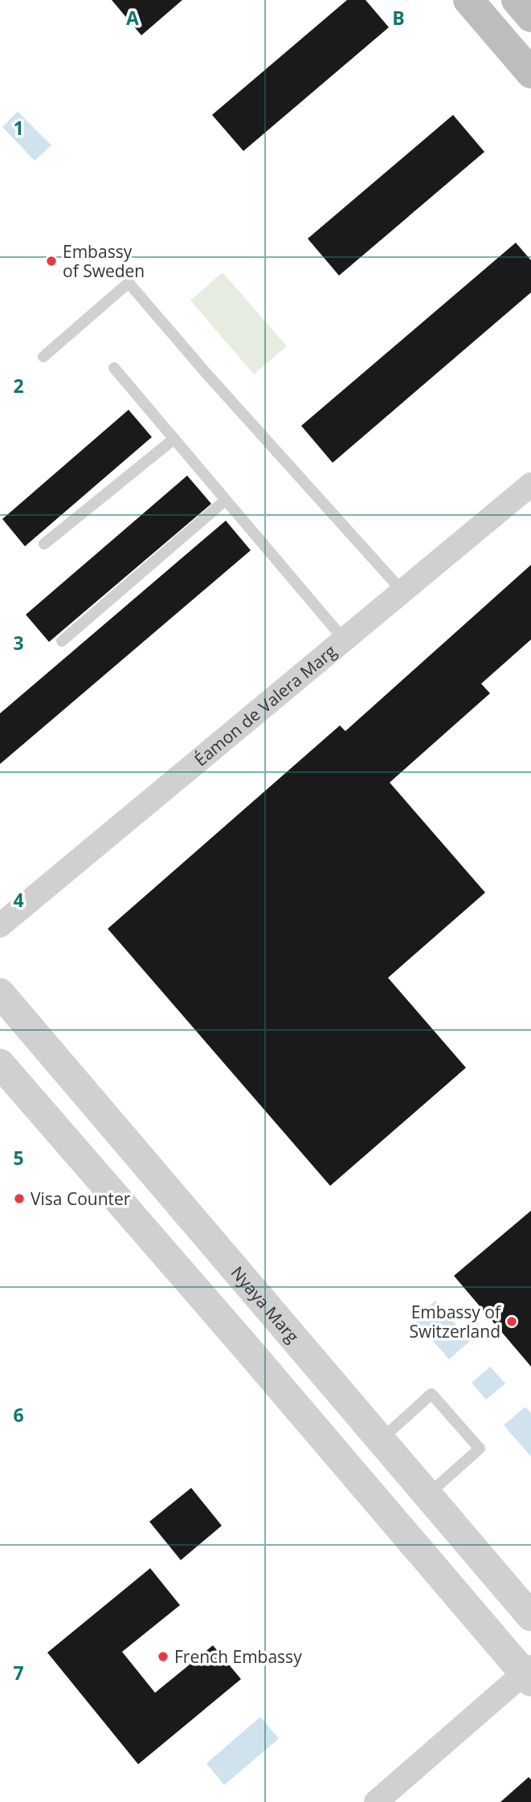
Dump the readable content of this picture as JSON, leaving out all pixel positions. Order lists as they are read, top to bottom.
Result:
{
  "streets": {
    "street": ["Éamon de Valera Marg", "Nyaya Marg"]
  },
  "places": [
    "Embassy of Sweden",
    "Visa Counter",
    "Embassy of Switzerland",
    "French Embassy"
  ],
  "grid": {
    "columns": ["A", "B"],
    "rows": [
      "1",
      "2",
      "3",
      "4",
      "5",
      "6",
      "7"
    ]
  }
}
